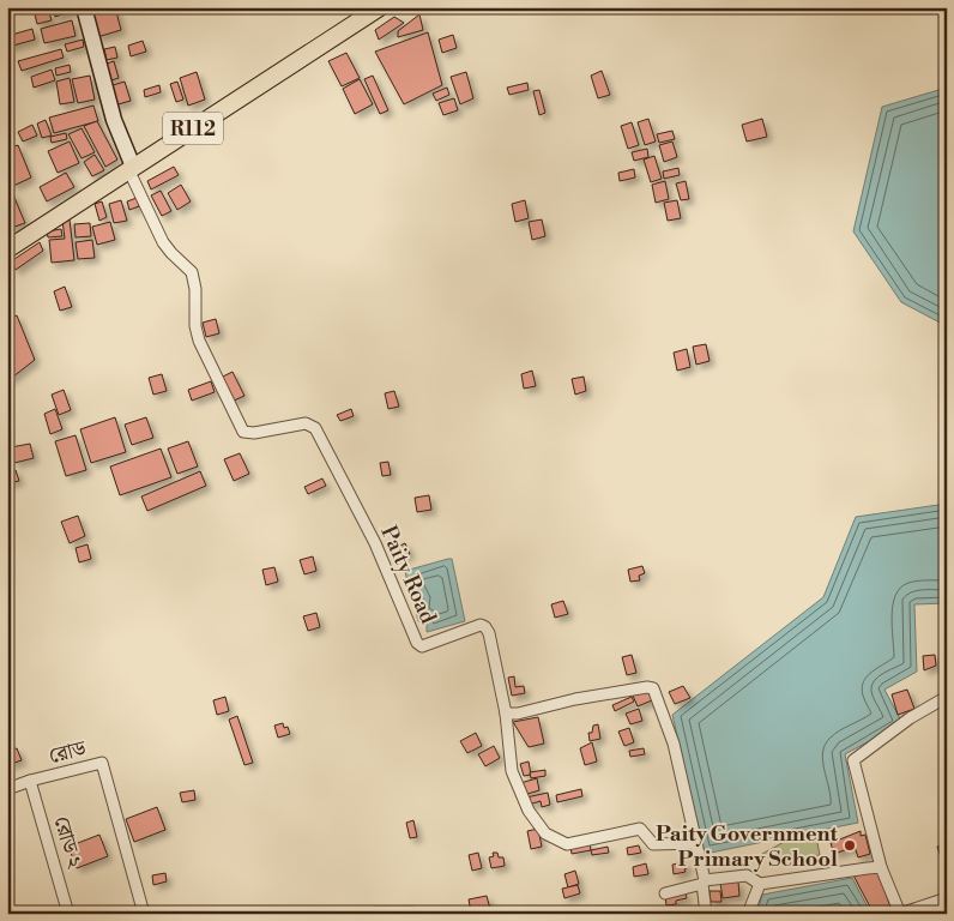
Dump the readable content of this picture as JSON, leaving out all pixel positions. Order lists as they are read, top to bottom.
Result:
{
  "streets": {
    "main road": ["R112"],
    "street": ["Paity Road", "রোড", "রোড ২"]
  },
  "crossings": [
    ["R112", "Paity Road"],
    ["রোড", "রোড ২"]
  ],
  "places": ["Paity Government Primary School"]
}
